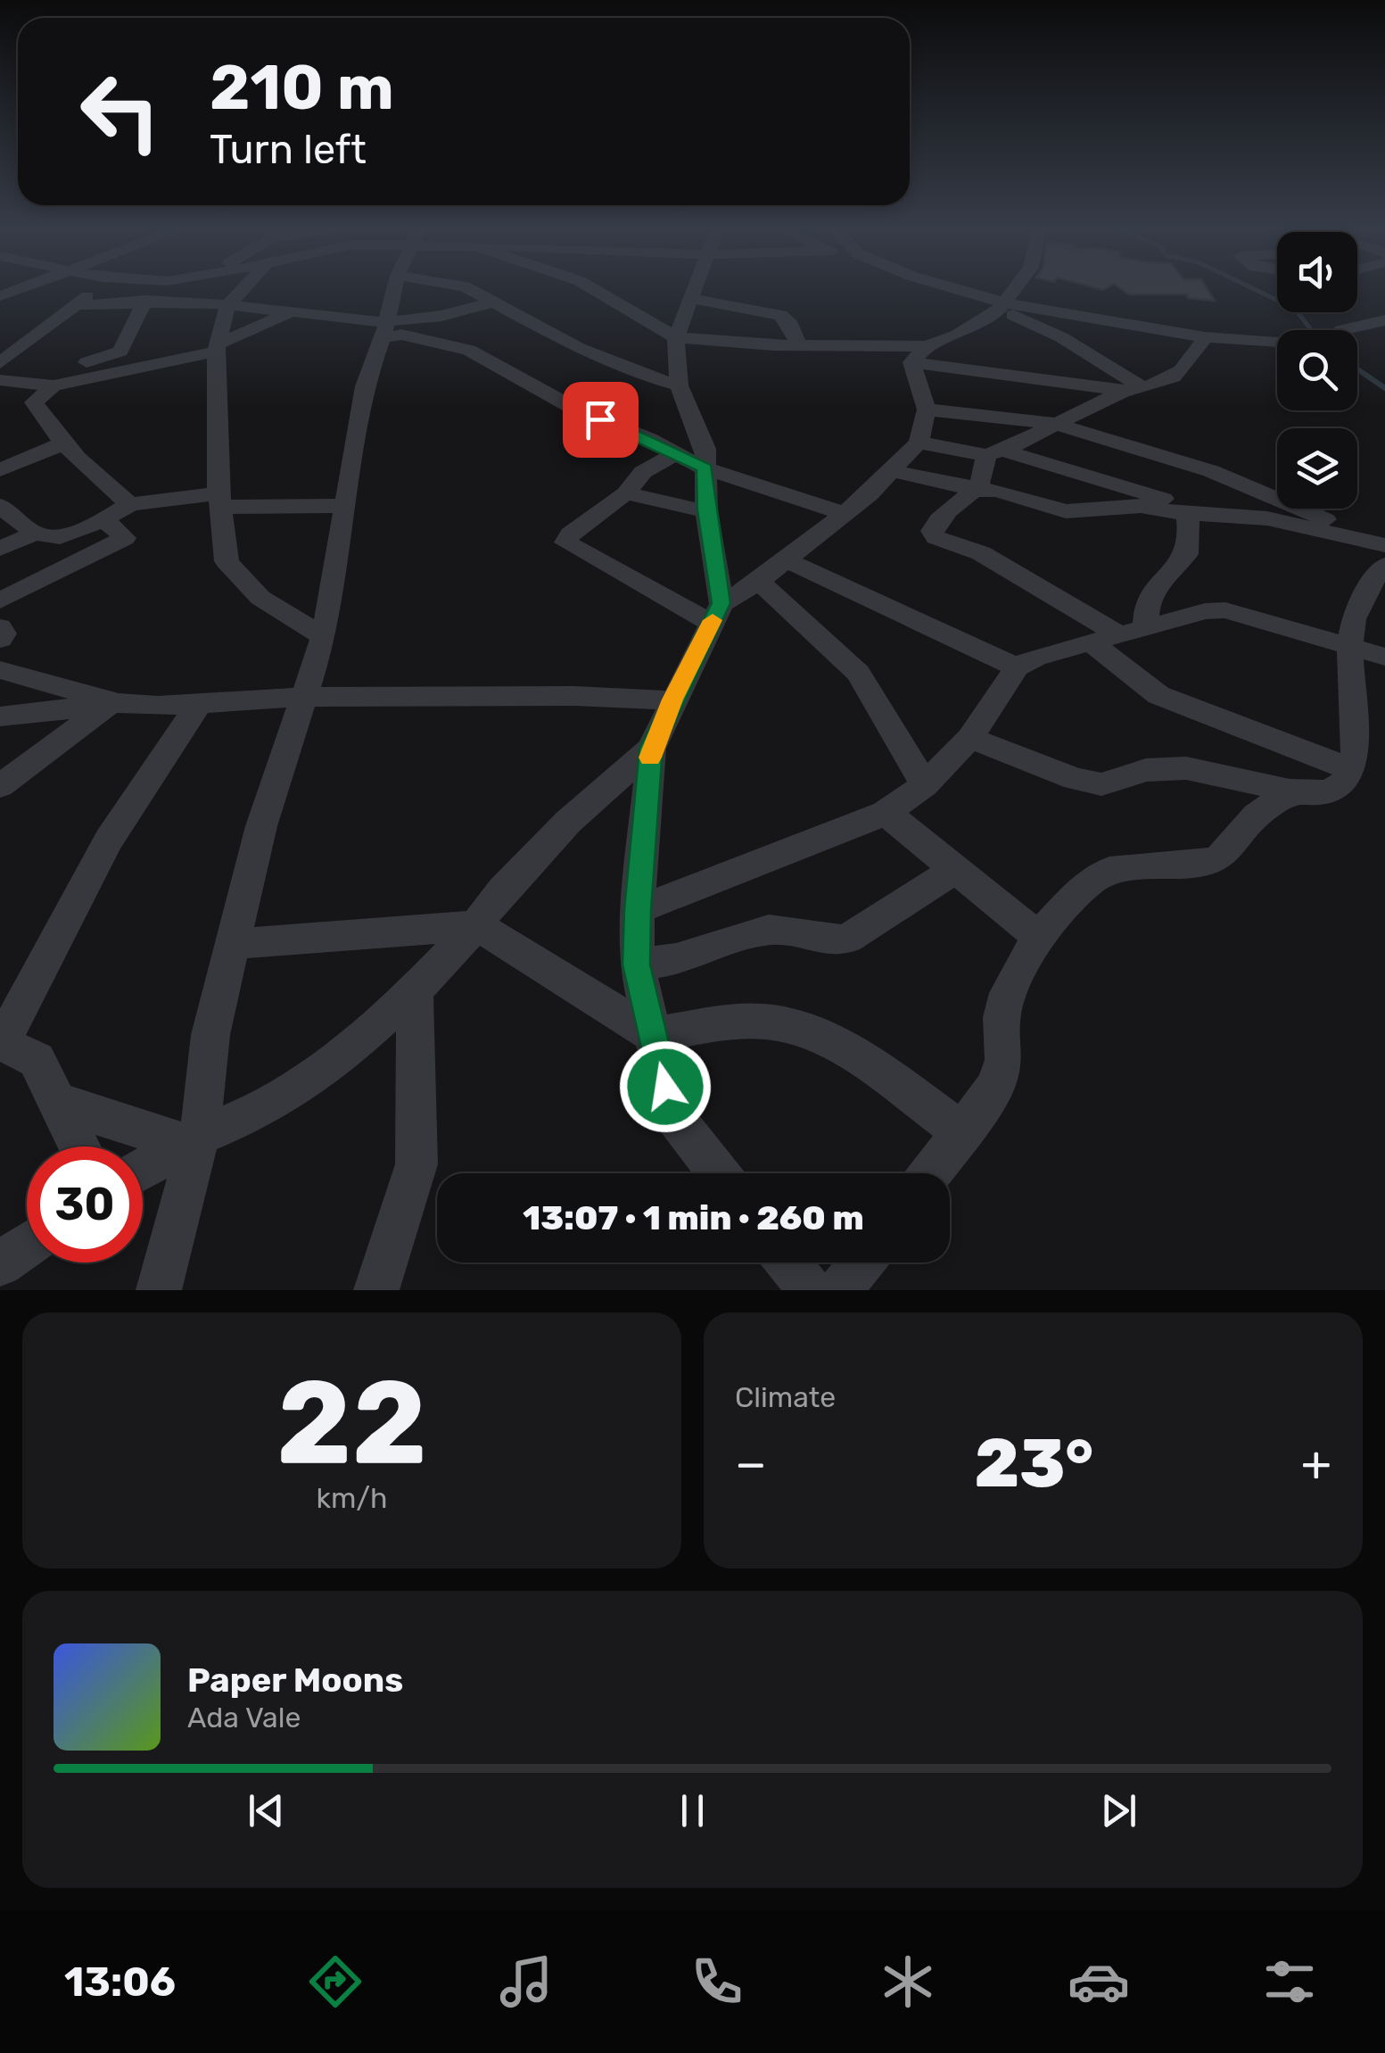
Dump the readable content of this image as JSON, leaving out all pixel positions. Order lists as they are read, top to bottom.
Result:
{
  "page": {
    "turn": ["210 m", "Turn left"],
    "limit": "30",
    "trip": "13:07 · 1 min · 260 m",
    "tile": [
      ["22", "km/h"],
      "Climate"
    ],
    "heat": ["−", "23°", "+"],
    "song": ["Paper Moons", "Ada Vale"],
    "tabs": "13:06"
  }
}
